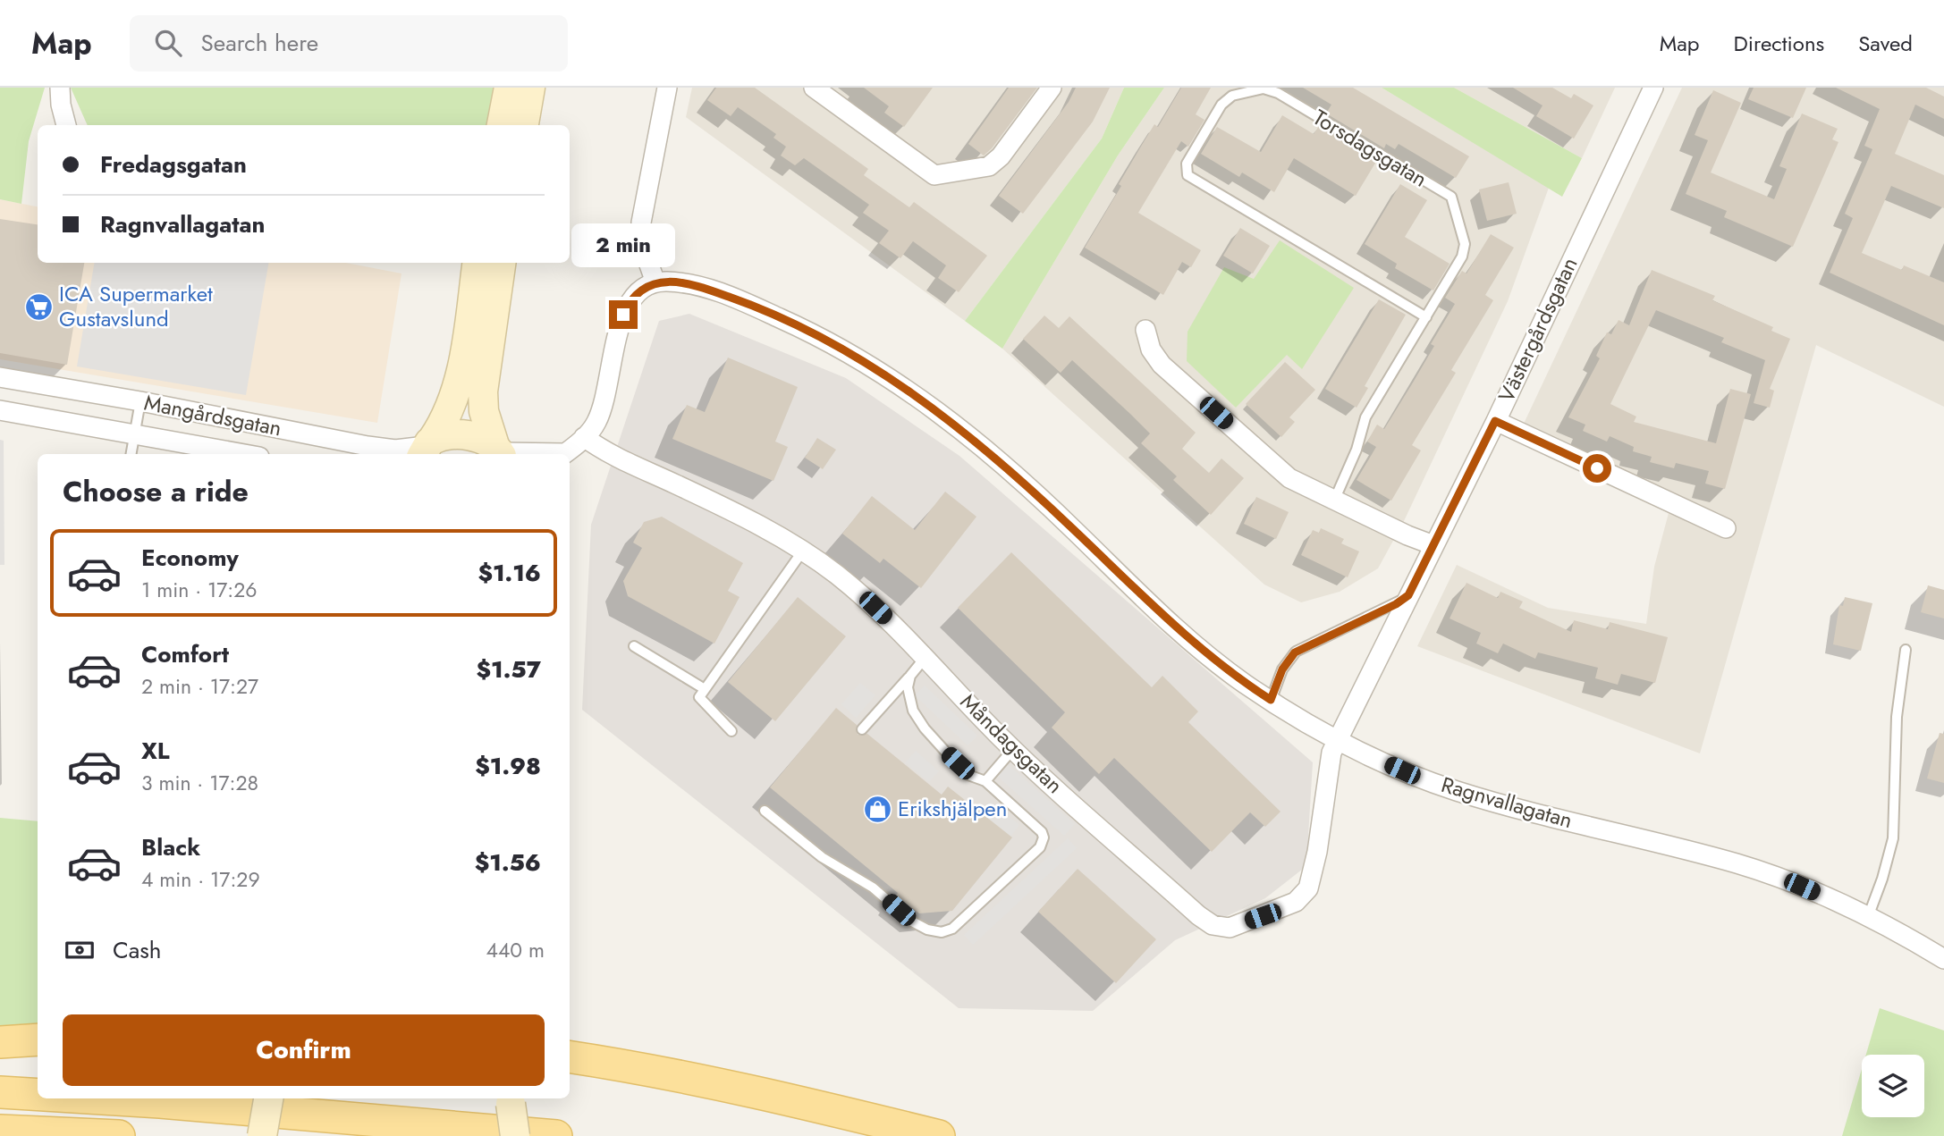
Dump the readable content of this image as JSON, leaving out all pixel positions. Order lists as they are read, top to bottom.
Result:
{
  "streets": {
    "street": [
      "Västergårdsgatan",
      "Mangårdsgatan",
      "Måndagsgatan",
      "Ragnvallagatan"
    ],
    "lane": ["Torsdagsgatan"]
  },
  "crossings": [
    ["Västergårdsgatan", "Måndagsgatan"],
    ["Västergårdsgatan", "Ragnvallagatan"],
    ["Måndagsgatan", "Ragnvallagatan"]
  ],
  "places": {
    "supermarket": ["ICA Supermarket Gustavslund"],
    "shop": ["Erikshjälpen"]
  },
  "page": {
    "header": "Map",
    "search": "Search here",
    "nav": ["Map", "Directions", "Saved"],
    "banner": ["Fredagsgatan", "Ragnvallagatan"],
    "bubble": "2 min",
    "heading": "Choose a ride",
    "list": [
      {
        "name": "Economy",
        "note": "1 min · 17:26",
        "value": "$1.16"
      },
      {
        "name": "Comfort",
        "note": "2 min · 17:27",
        "value": "$1.57"
      },
      {
        "name": "XL",
        "note": "3 min · 17:28",
        "value": "$1.98"
      },
      {
        "name": "Black",
        "note": "4 min · 17:29",
        "value": "$1.56"
      }
    ],
    "pay": ["Cash", "440 m"],
    "buttons": "Confirm"
  }
}
